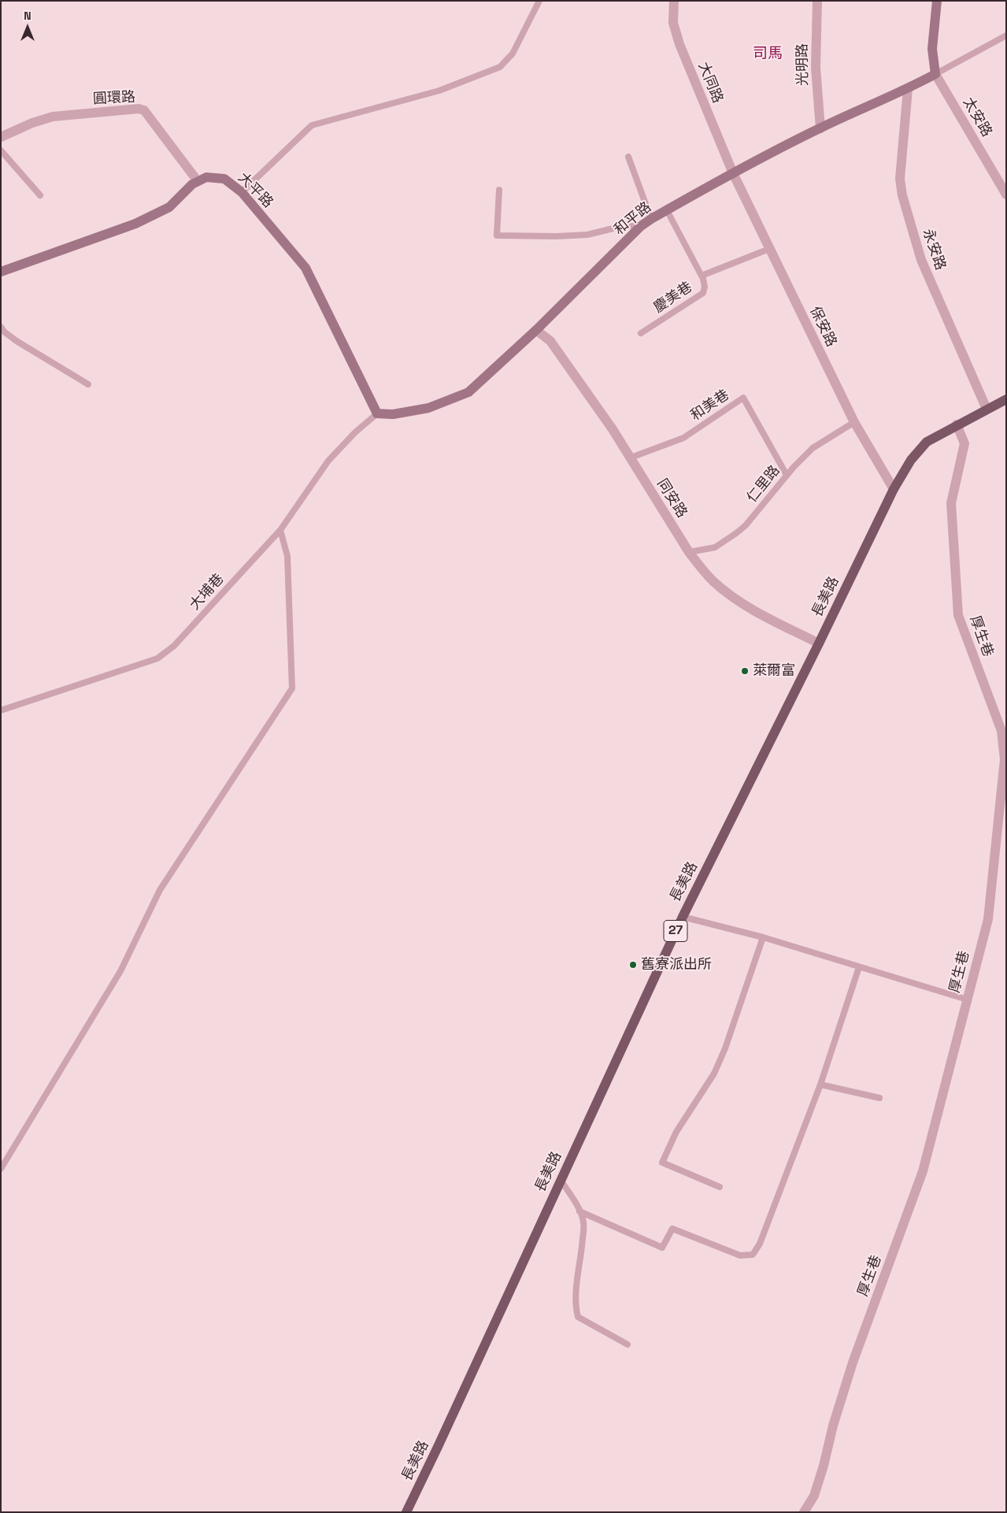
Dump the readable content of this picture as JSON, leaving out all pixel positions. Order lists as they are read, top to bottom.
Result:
{
  "streets": {
    "main road": ["長美路", "27"],
    "street": [
      "光明路",
      "大同路",
      "圓環路",
      "太安路",
      "大平路",
      "和平路",
      "永安路",
      "保安路",
      "同安路",
      "厚生巷"
    ],
    "lane": [
      "慶美巷",
      "和美巷",
      "仁里路",
      "大埔巷"
    ]
  },
  "crossings": [
    ["光明路", "和平路"],
    ["大同路", "和平路"],
    ["大同路", "保安路"],
    ["圓環路", "大平路"],
    ["太安路", "和平路"],
    ["大平路", "和平路"],
    ["大平路", "大埔巷"],
    ["和平路", "永安路"],
    ["和平路", "慶美巷"],
    ["和平路", "保安路"],
    ["和平路", "同安路"],
    ["和平路", "大埔巷"],
    ["永安路", "長美路"],
    ["慶美巷", "保安路"],
    ["保安路", "仁里路"],
    ["保安路", "長美路"],
    ["和美巷", "仁里路"],
    ["和美巷", "同安路"],
    ["仁里路", "同安路"],
    ["同安路", "長美路"],
    ["長美路", "厚生巷"]
  ],
  "districts": ["司馬"],
  "places": ["萊爾富", "舊寮派出所"],
  "north": "top"
}
